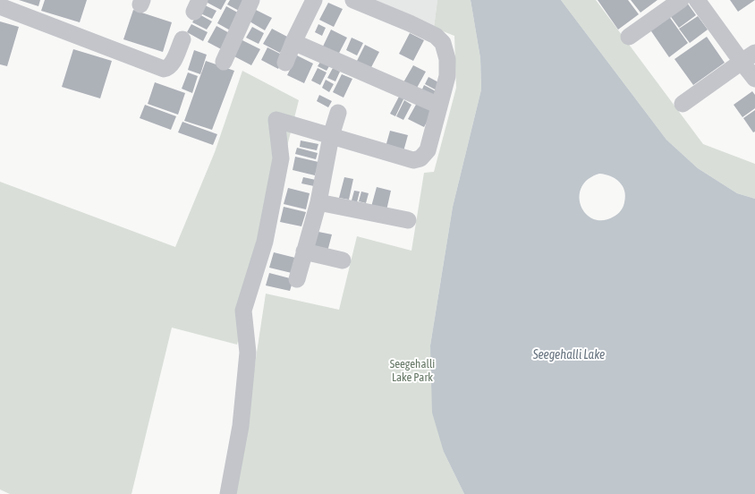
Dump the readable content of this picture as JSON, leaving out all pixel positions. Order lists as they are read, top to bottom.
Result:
{
  "water": ["Seegehalli Lake"],
  "parks": ["Seegehalli Lake Park"]
}
